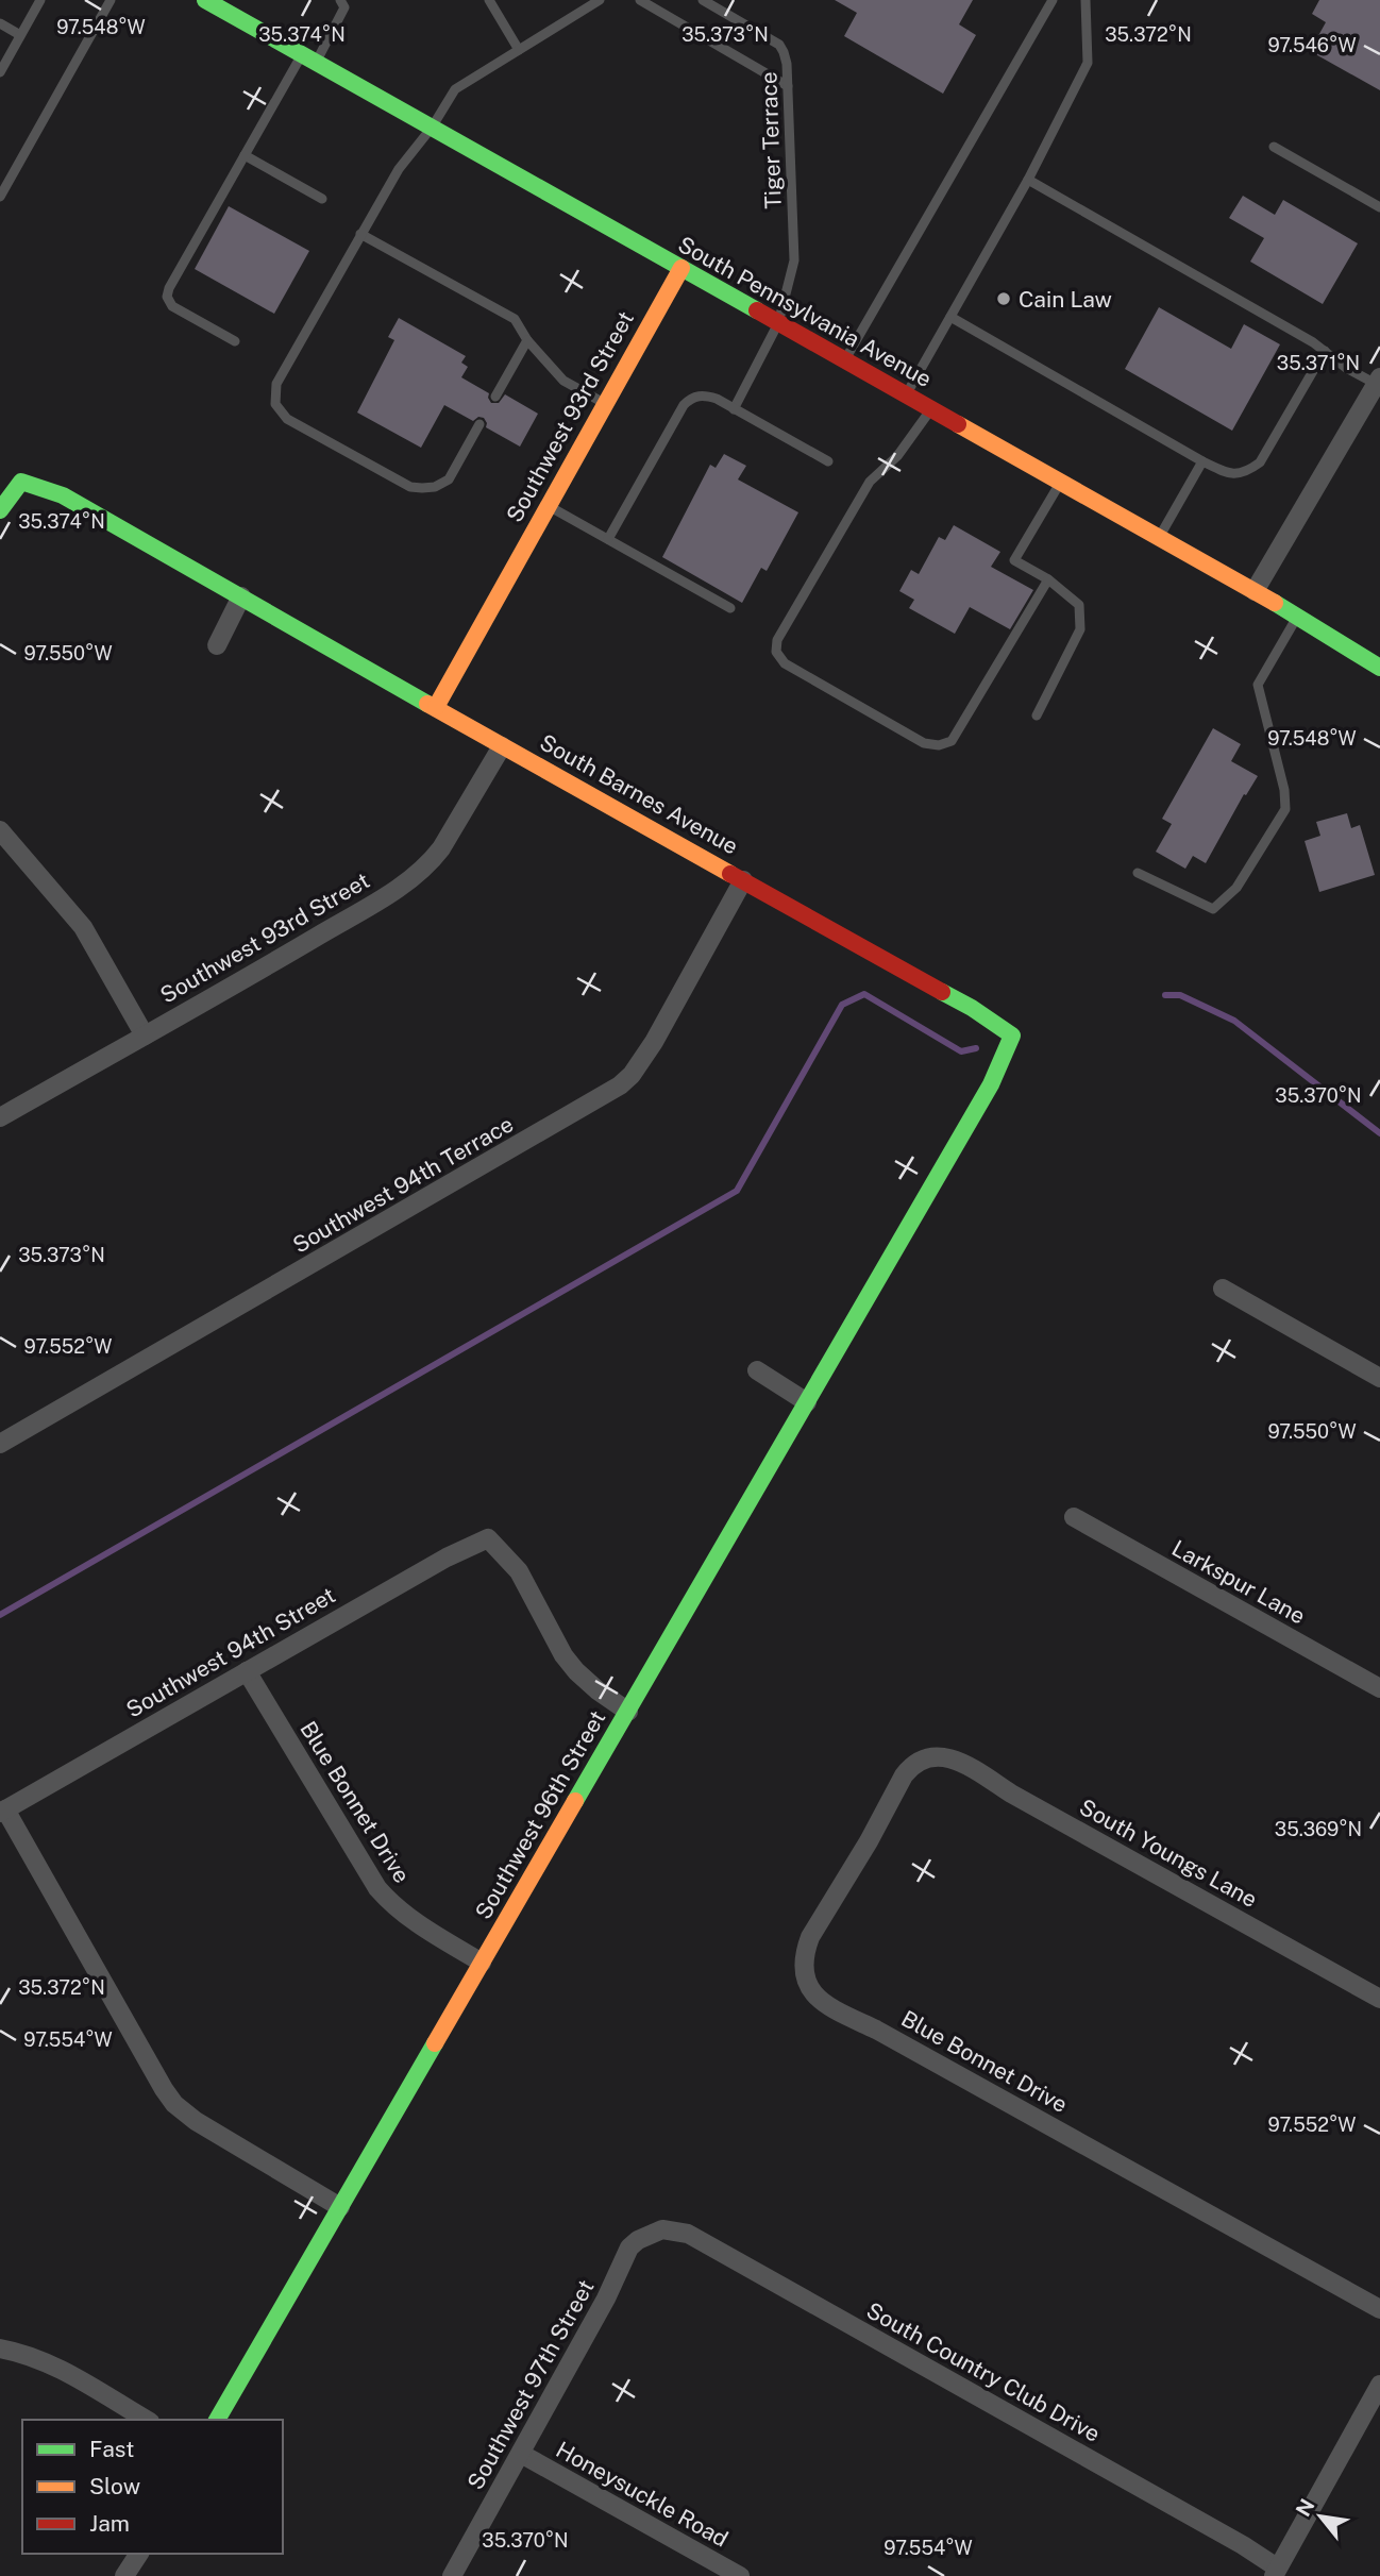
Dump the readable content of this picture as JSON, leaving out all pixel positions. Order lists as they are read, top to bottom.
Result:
{
  "streets": {
    "street": [
      "South Pennsylvania Avenue",
      "Southwest 93rd Street",
      "South Barnes Avenue",
      "Southwest 94th Terrace",
      "Larkspur Lane",
      "Southwest 94th Street",
      "Blue Bonnet Drive",
      "Southwest 96th Street",
      "South Youngs Lane",
      "South Country Club Drive",
      "Southwest 97th Street",
      "Honeysuckle Road"
    ],
    "lane": ["Tiger Terrace"]
  },
  "crossings": [
    ["Tiger Terrace", "South Pennsylvania Avenue"],
    ["South Pennsylvania Avenue", "Southwest 93rd Street"],
    ["Southwest 93rd Street", "South Barnes Avenue"],
    ["South Barnes Avenue", "Southwest 94th Terrace"],
    ["South Barnes Avenue", "Southwest 96th Street"],
    ["Southwest 94th Street", "Blue Bonnet Drive"],
    ["Southwest 94th Street", "Southwest 96th Street"],
    ["Blue Bonnet Drive", "Southwest 96th Street"],
    ["Blue Bonnet Drive", "South Youngs Lane"],
    ["South Country Club Drive", "Southwest 97th Street"],
    ["Southwest 97th Street", "Honeysuckle Road"]
  ],
  "places": ["Cain Law"],
  "legend": ["Fast", "Slow", "Jam"],
  "north": "top left",
  "coordinates": [
    "97.548°W",
    "35.374°N",
    "35.373°N",
    "35.372°N",
    "97.546°W",
    "35.371°N",
    "97.550°W",
    "35.370°N",
    "97.552°W",
    "35.369°N",
    "97.554°W"
  ]
}
